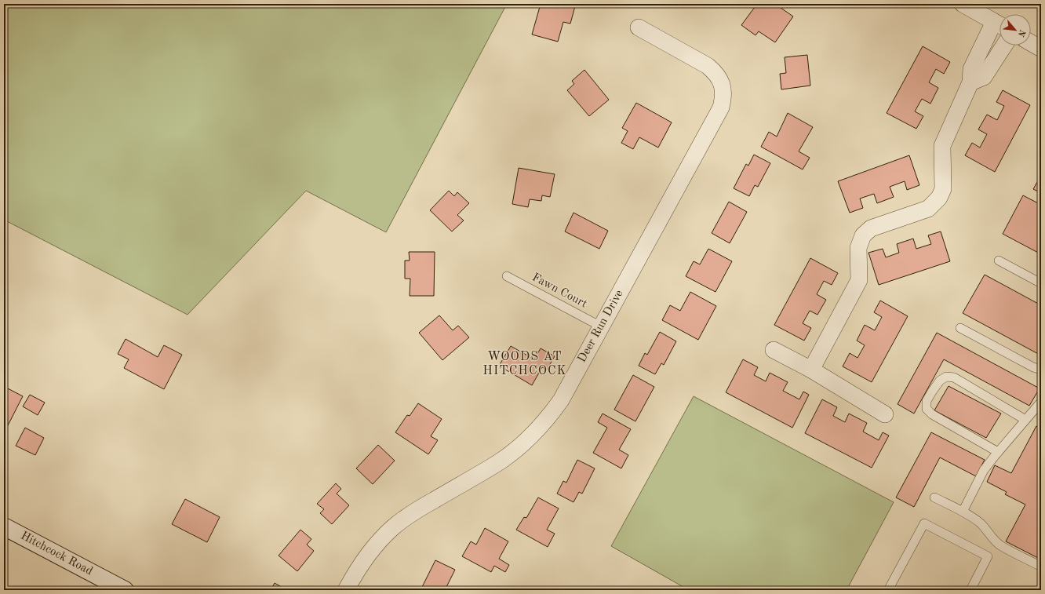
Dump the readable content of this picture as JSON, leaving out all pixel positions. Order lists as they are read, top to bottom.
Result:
{
  "streets": {
    "street": ["Deer Run Drive", "Hitchcock Road"],
    "lane": ["Fawn Court"]
  },
  "crossings": [
    ["Fawn Court", "Deer Run Drive"]
  ],
  "districts": ["WOODS AT HITCHCOCK"],
  "north": "bottom right"
}
